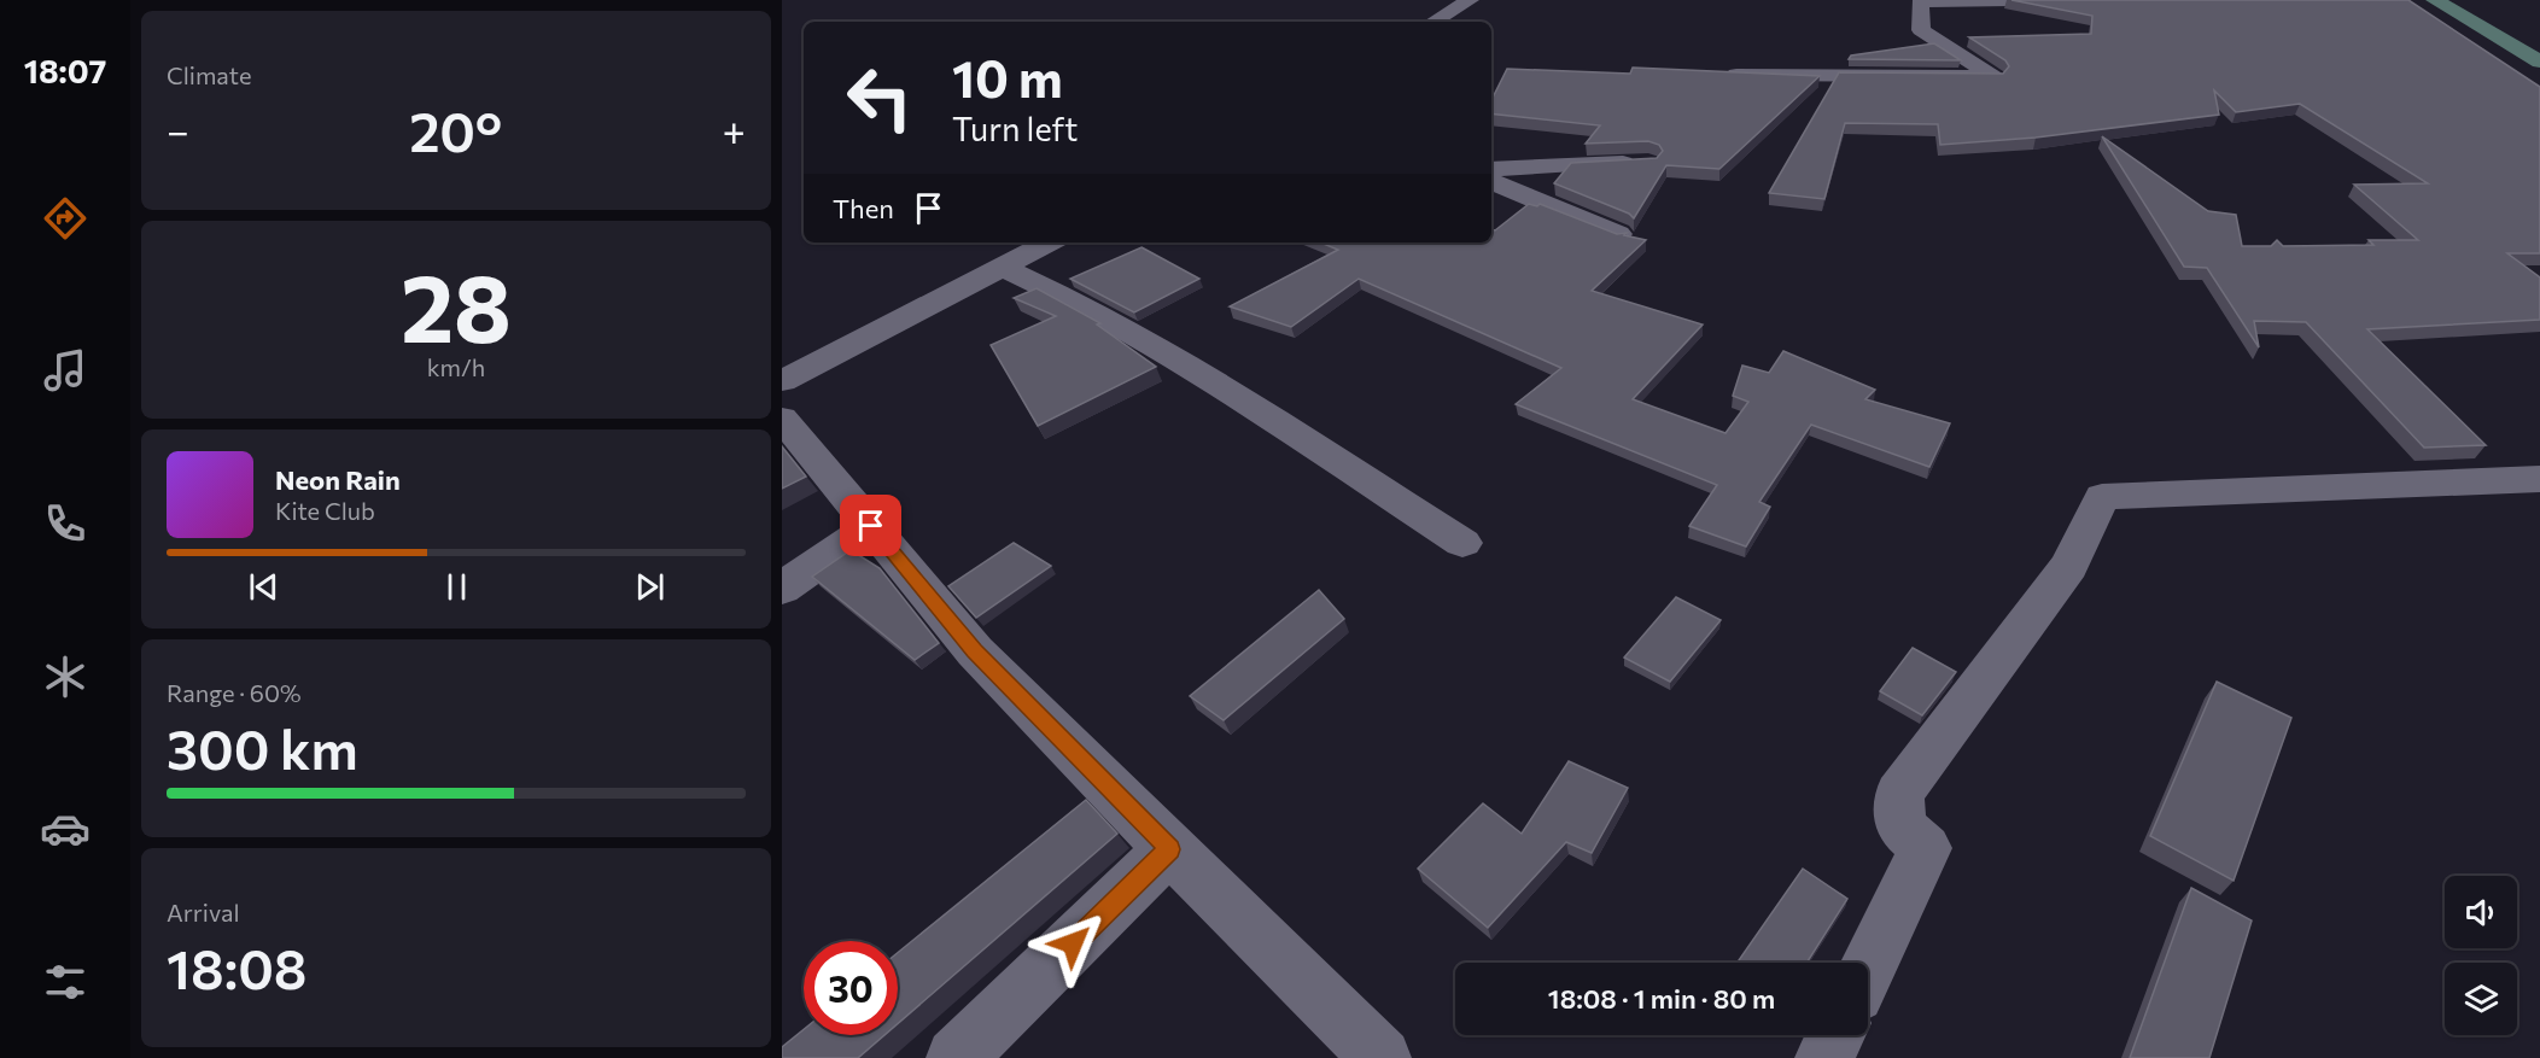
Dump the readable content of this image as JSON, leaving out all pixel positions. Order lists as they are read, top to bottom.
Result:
{
  "page": {
    "tabs": "18:07",
    "tile": [
      "Climate",
      ["28", "km/h"],
      ["Range · 60%", "300 km"],
      ["Arrival", "18:08"]
    ],
    "turn": ["10 m", "Turn left"],
    "heat": ["−", "20°", "+"],
    "then": "Then",
    "song": ["Neon Rain", "Kite Club"],
    "limit": "30",
    "trip": "18:08 · 1 min · 80 m"
  }
}
